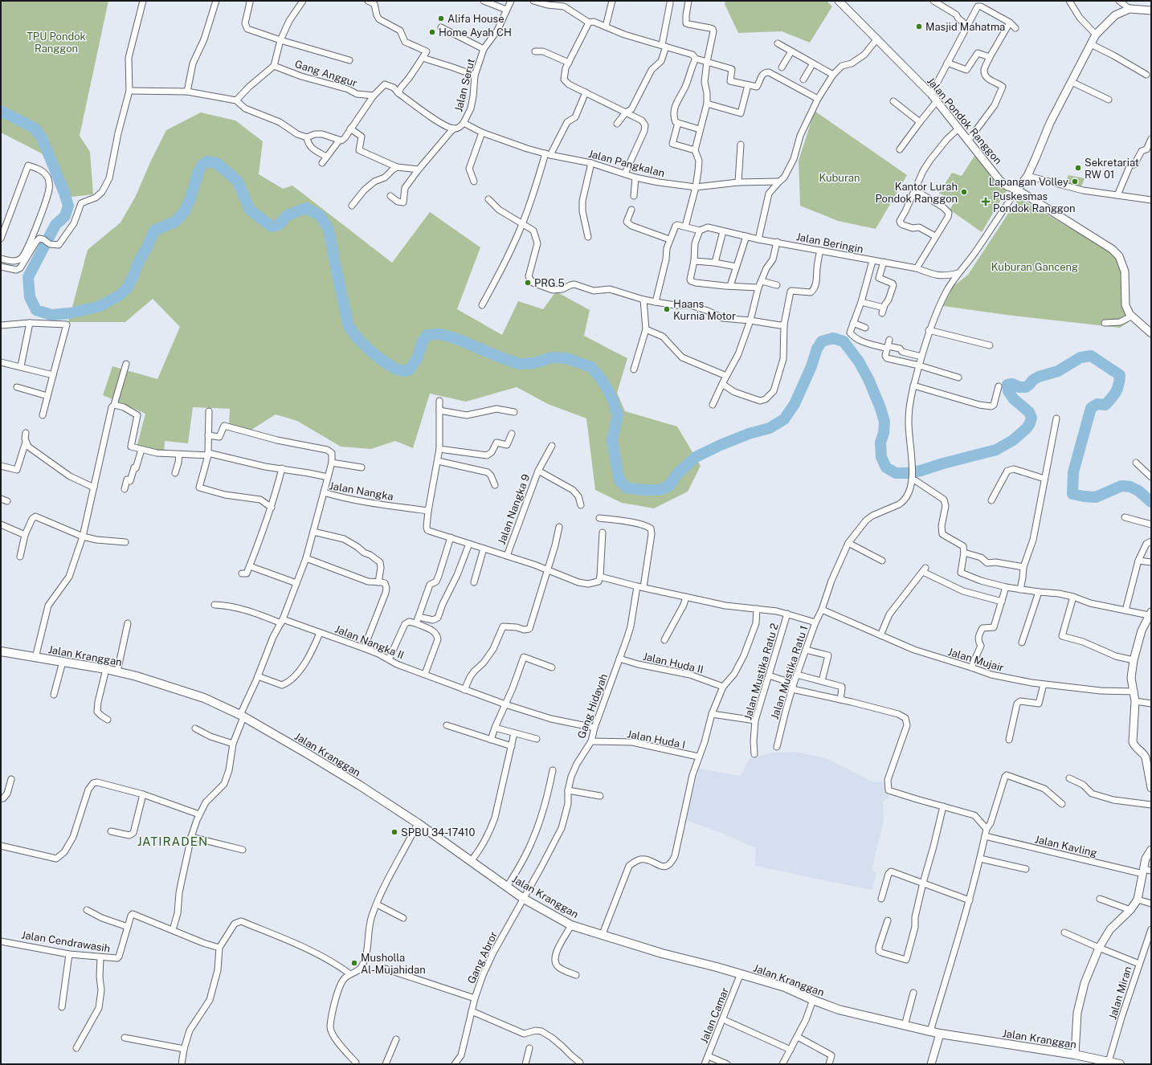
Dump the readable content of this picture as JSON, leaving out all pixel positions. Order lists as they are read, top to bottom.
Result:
{
  "streets": {
    "main road": ["Jalan Kranggan"],
    "street": [
      "Gang Anggur",
      "Jalan Serut",
      "Jalan Pondok Ranggon",
      "Jalan Pangkalan",
      "Jalan Beringin",
      "Jalan Nangka",
      "Jalan Nangka 9",
      "Jalan Nangka II",
      "Jalan Mujair",
      "Jalan Huda II",
      "Jalan Mustika Ratu 2",
      "Jalan Mustika Ratu 1",
      "Gang Hidayah",
      "Jalan Huda I",
      "Jalan Kavling",
      "Jalan Cendrawasih",
      "Gang Abror",
      "Jalan Miran",
      "Jalan Camar"
    ]
  },
  "crossings": [
    ["Jalan Serut", "Jalan Pangkalan"],
    ["Jalan Nangka", "Jalan Nangka II"],
    ["Jalan Nangka", "Jalan Kranggan"],
    ["Jalan Nangka II", "Gang Hidayah"],
    ["Jalan Kranggan", "Gang Hidayah"],
    ["Jalan Kranggan", "Gang Abror"],
    ["Jalan Kranggan", "Jalan Miran"],
    ["Jalan Kranggan", "Jalan Camar"],
    ["Jalan Mujair", "Jalan Mustika Ratu 1"],
    ["Jalan Huda II", "Gang Hidayah"],
    ["Gang Hidayah", "Jalan Huda I"],
    ["Gang Hidayah", "Gang Abror"]
  ],
  "districts": ["JATIRADEN"],
  "parks": ["TPU Pondok Ranggon", "Kuburan", "Kuburan Ganceng"],
  "places": {
    "other": [
      "Alifa House",
      "Masjid Mahatma",
      "Home Ayah CH",
      "Sekretariat RW 01",
      "Lapangan Volley",
      "Kantor Lurah Pondok Ranggon",
      "PRG 5",
      "Haans Kurnia Motor",
      "SPBU 34-17410",
      "Musholla Al-Mujahidan"
    ],
    "health": ["Puskesmas Pondok Ranggon"]
  }
}
